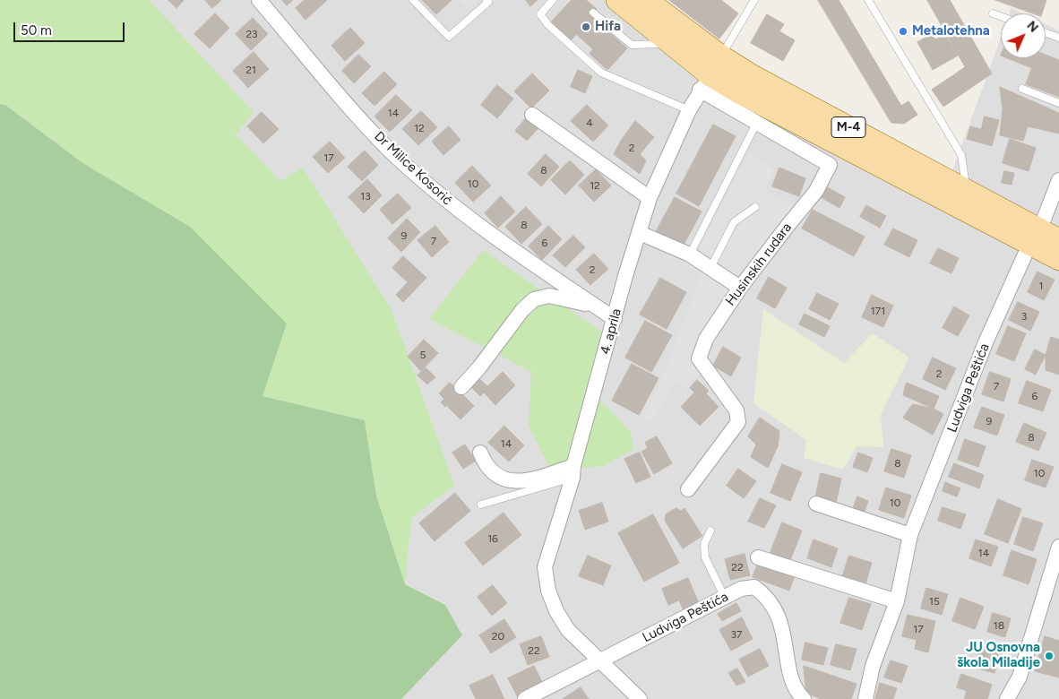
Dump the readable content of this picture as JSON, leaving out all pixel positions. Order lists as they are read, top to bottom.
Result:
{
  "streets": {
    "main road": ["M-4", "Husinskih rudara"],
    "street": ["Dr Milice Kosorić", "4. aprila", "Ludviga Peštića"]
  },
  "crossings": [
    ["Dr Milice Kosorić", "4. aprila"],
    ["Husinskih rudara", "4. aprila"],
    ["Husinskih rudara", "Ludviga Peštića"],
    ["4. aprila", "Ludviga Peštića"]
  ],
  "places": ["Hifa", "Metalotehna", "JU Osnovna škola Miladije"],
  "house_numbers": [
    "23",
    "21",
    "14",
    "4",
    "12",
    "2",
    "17",
    "8",
    "10",
    "12",
    "13",
    "8",
    "9",
    "7",
    "6",
    "2",
    "1",
    "171",
    "3",
    "5",
    "2",
    "7",
    "6",
    "9",
    "8",
    "14",
    "8",
    "10",
    "10",
    "16",
    "14",
    "22",
    "15",
    "18",
    "17",
    "37",
    "20",
    "22"
  ],
  "scale_bar": "50 m",
  "north": "top right"
}
